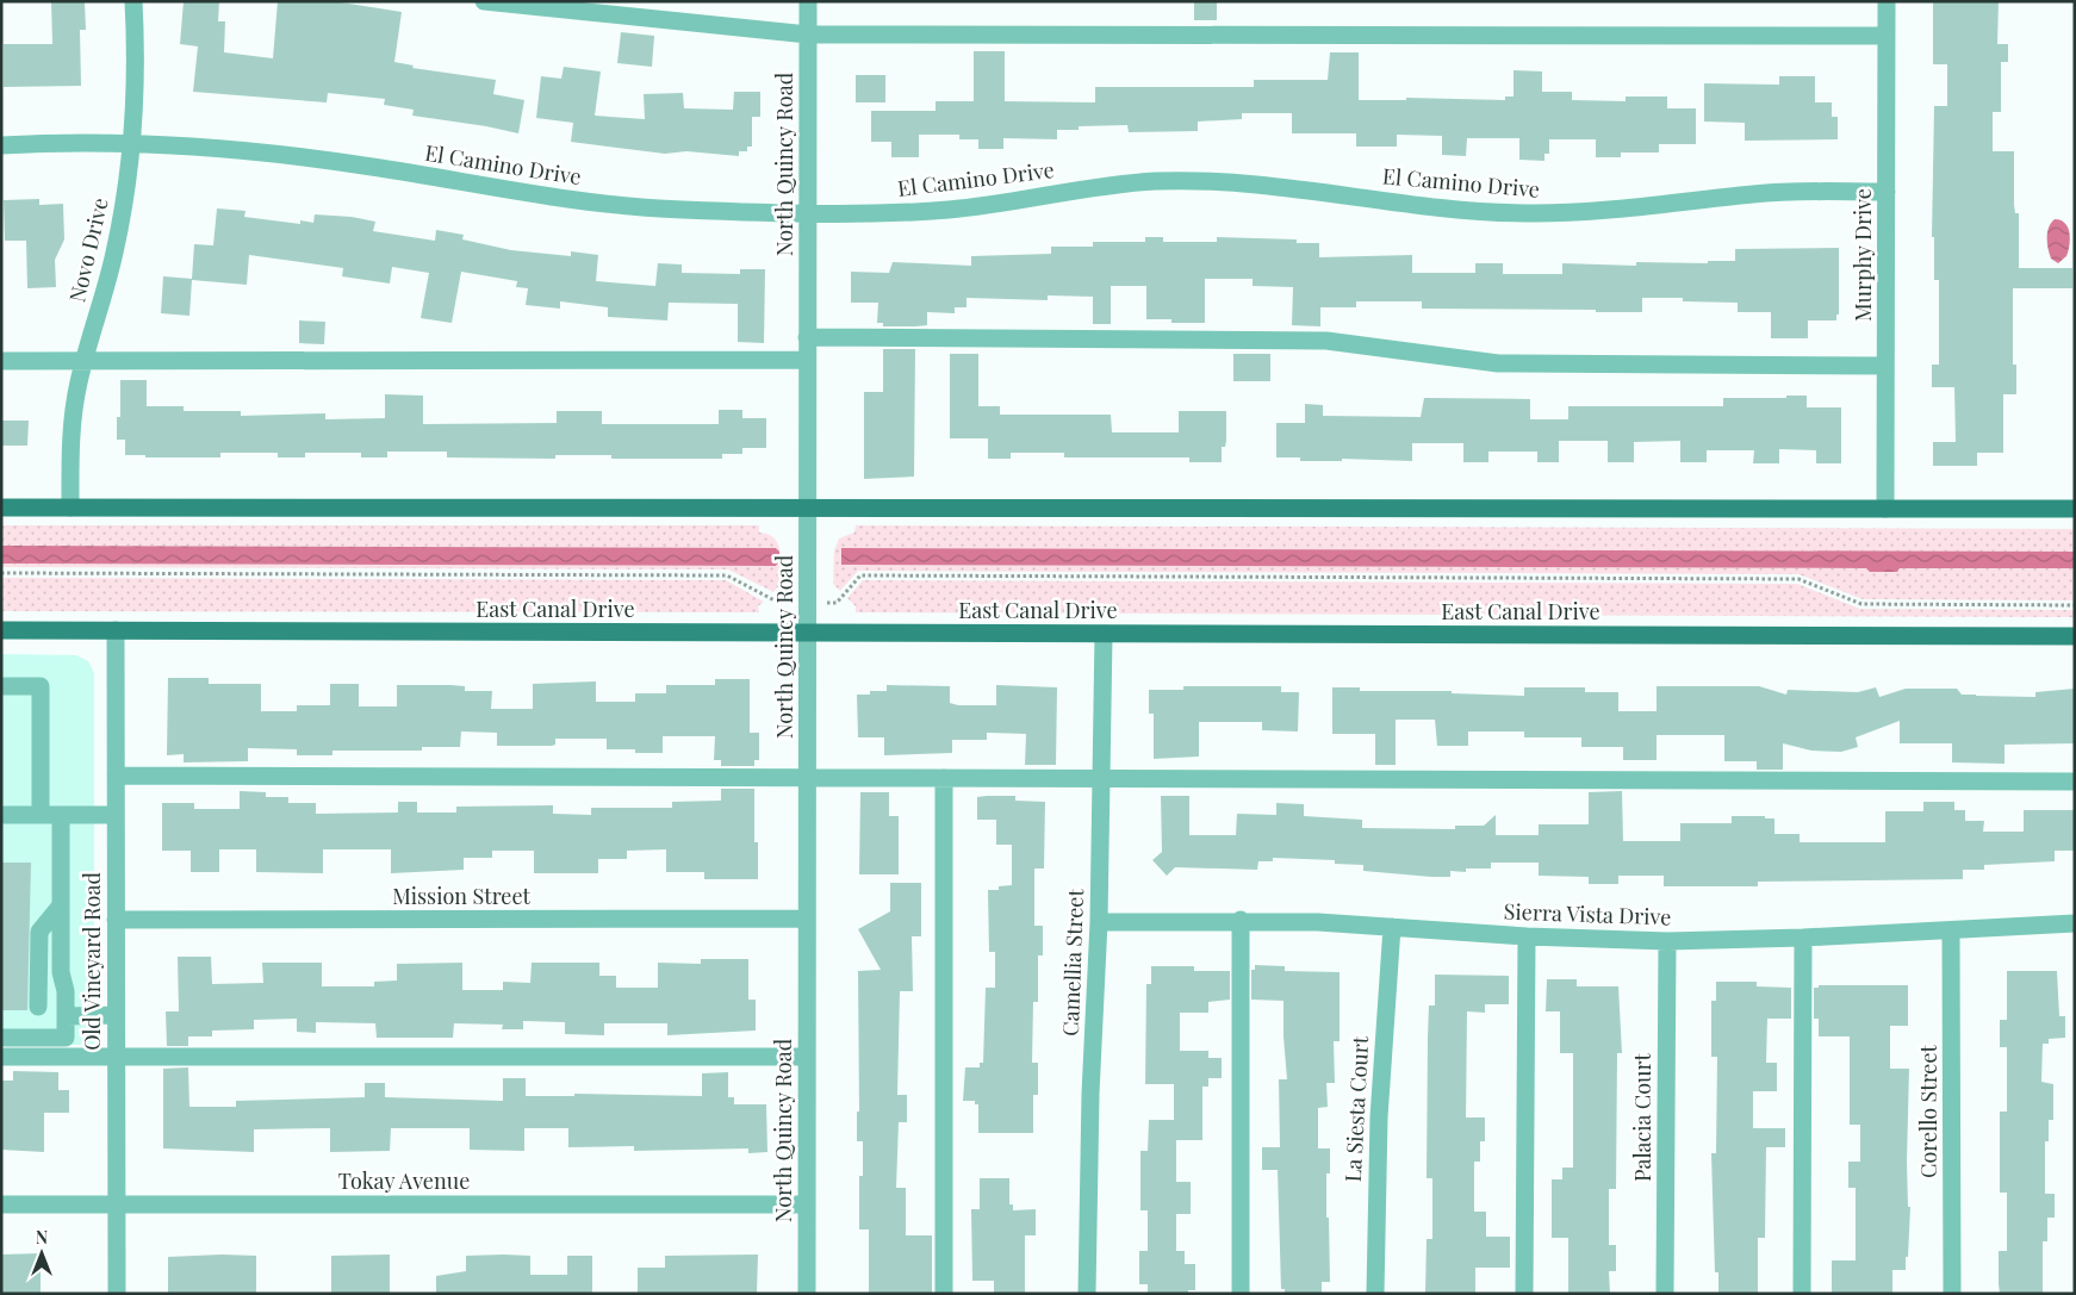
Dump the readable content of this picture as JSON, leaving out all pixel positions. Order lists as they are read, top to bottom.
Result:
{
  "streets": {
    "main road": ["East Canal Drive"],
    "street": [
      "North Quincy Road",
      "El Camino Drive",
      "Novo Drive",
      "Murphy Drive",
      "Mission Street",
      "Sierra Vista Drive",
      "Old Vineyard Road",
      "Camellia Street",
      "La Siesta Court",
      "Corello Street",
      "Palacia Court",
      "Tokay Avenue"
    ]
  },
  "crossings": [
    ["North Quincy Road", "El Camino Drive"],
    ["North Quincy Road", "East Canal Drive"],
    ["North Quincy Road", "Mission Street"],
    ["North Quincy Road", "Tokay Avenue"],
    ["El Camino Drive", "Novo Drive"],
    ["El Camino Drive", "Murphy Drive"],
    ["East Canal Drive", "Old Vineyard Road"],
    ["East Canal Drive", "Camellia Street"],
    ["Mission Street", "Old Vineyard Road"],
    ["Sierra Vista Drive", "Camellia Street"],
    ["Sierra Vista Drive", "La Siesta Court"],
    ["Sierra Vista Drive", "Corello Street"],
    ["Sierra Vista Drive", "Palacia Court"],
    ["Old Vineyard Road", "Tokay Avenue"]
  ],
  "north": "top"
}
